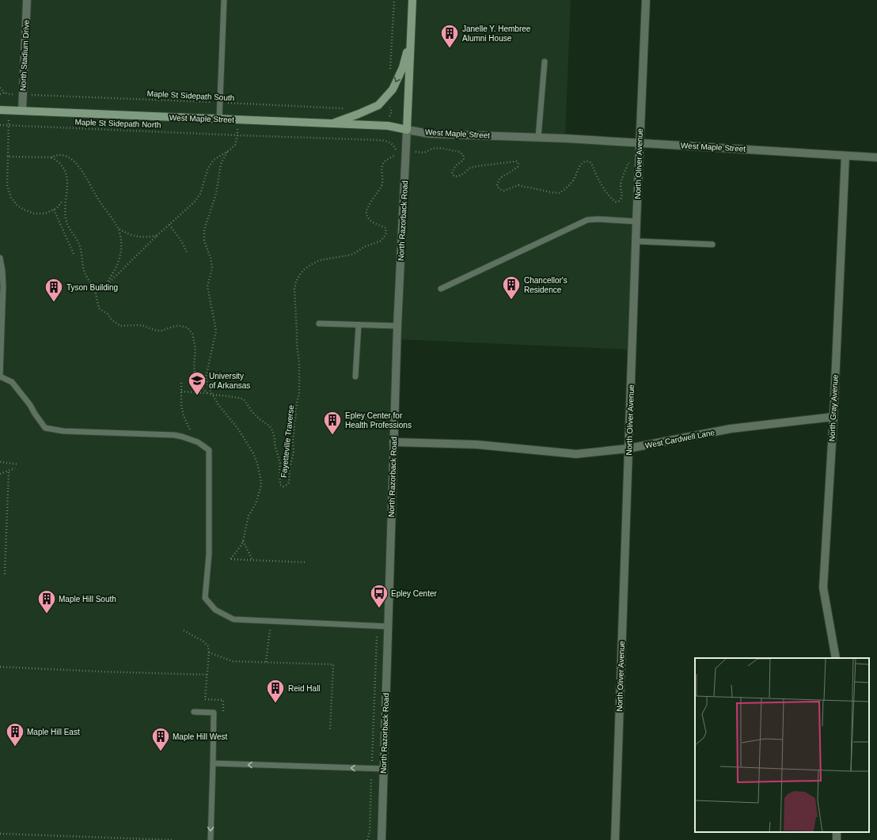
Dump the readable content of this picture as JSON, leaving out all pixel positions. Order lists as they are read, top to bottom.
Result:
{
  "streets": {
    "main road": ["West Maple Street", "North Razorback Road"],
    "street": [
      "North Stadium Drive",
      "North Oliver Avenue",
      "North Gray Avenue",
      "West Cardwell Lane"
    ],
    "path": ["Maple St Sidepath South", "Maple St Sidepath North", "Fayetteville Traverse"]
  },
  "crossings": [
    ["North Stadium Drive", "Maple St Sidepath South"],
    ["North Stadium Drive", "West Maple Street"],
    ["West Maple Street", "North Oliver Avenue"],
    ["West Maple Street", "North Razorback Road"],
    ["West Maple Street", "North Gray Avenue"],
    ["Maple St Sidepath North", "Fayetteville Traverse"],
    ["North Oliver Avenue", "West Cardwell Lane"],
    ["North Razorback Road", "West Cardwell Lane"],
    ["North Gray Avenue", "West Cardwell Lane"]
  ],
  "places": {
    "building": [
      "Janelle Y. Hembree Alumni House",
      "Chancellor's Residence",
      "Tyson Building",
      "Epley Center for Health Professions",
      "Maple Hill South",
      "Reid Hall",
      "Maple Hill East",
      "Maple Hill West"
    ],
    "school or university": ["University of Arkansas"],
    "bus stop": ["Epley Center"]
  }
}
